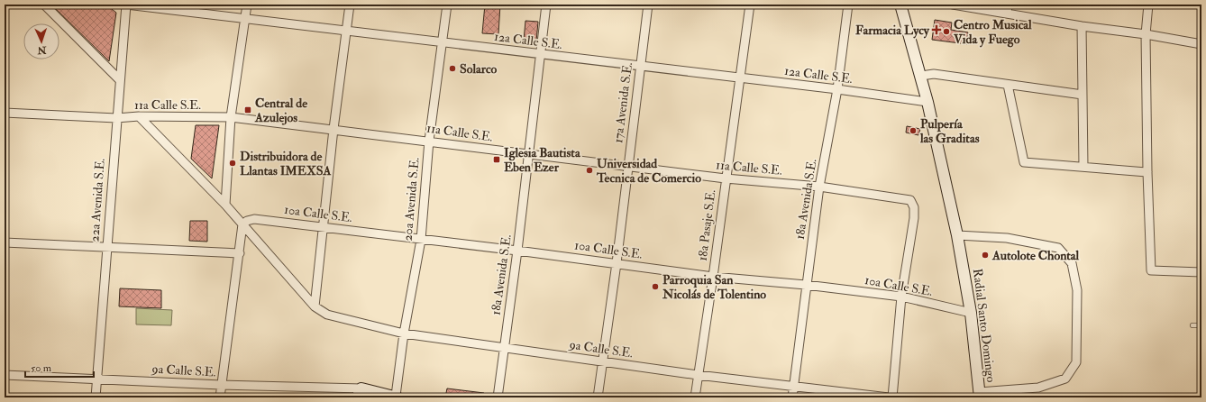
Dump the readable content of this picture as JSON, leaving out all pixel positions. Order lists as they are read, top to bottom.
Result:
{
  "streets": {
    "main road": ["Radial Santo Domingo"],
    "street": [
      "12a Calle S.E.",
      "17a Avenida S.E.",
      "11a Calle S.E.",
      "20a Avenida S.E.",
      "18a Avenida S.E.",
      "22a Avenida S.E.",
      "10a Calle S.E.",
      "18a Pasaje S.E.",
      "9a Calle S.E."
    ]
  },
  "crossings": [
    ["12a Calle S.E.", "17a Avenida S.E."],
    ["12a Calle S.E.", "20a Avenida S.E."],
    ["12a Calle S.E.", "18a Avenida S.E."],
    ["12a Calle S.E.", "22a Avenida S.E."],
    ["12a Calle S.E.", "18a Pasaje S.E."],
    ["12a Calle S.E.", "Radial Santo Domingo"],
    ["17a Avenida S.E.", "11a Calle S.E."],
    ["17a Avenida S.E.", "10a Calle S.E."],
    ["17a Avenida S.E.", "9a Calle S.E."],
    ["11a Calle S.E.", "20a Avenida S.E."],
    ["11a Calle S.E.", "18a Avenida S.E."],
    ["11a Calle S.E.", "22a Avenida S.E."],
    ["11a Calle S.E.", "10a Calle S.E."],
    ["11a Calle S.E.", "18a Pasaje S.E."],
    ["11a Calle S.E.", "9a Calle S.E."],
    ["20a Avenida S.E.", "10a Calle S.E."],
    ["20a Avenida S.E.", "9a Calle S.E."],
    ["18a Avenida S.E.", "10a Calle S.E."],
    ["18a Avenida S.E.", "9a Calle S.E."],
    ["22a Avenida S.E.", "9a Calle S.E."],
    ["10a Calle S.E.", "18a Pasaje S.E."],
    ["10a Calle S.E.", "Radial Santo Domingo"],
    ["10a Calle S.E.", "9a Calle S.E."],
    ["18a Pasaje S.E.", "9a Calle S.E."]
  ],
  "places": {
    "health": ["Farmacia Lycy"],
    "other": [
      "Centro Musical Vida y Fuego",
      "Solarco",
      "Pulpería las Graditas",
      "Distribuidora de Llantas IMEXSA",
      "Universidad Tecnica de Comercio",
      "Autolote Chontal",
      "Parroquia San Nicolás de Tolentino"
    ],
    "transit": ["Central de Azulejos", "Iglesia Bautista Eben Ezer"]
  },
  "scale_bar": "50 m",
  "north": "bottom"
}
